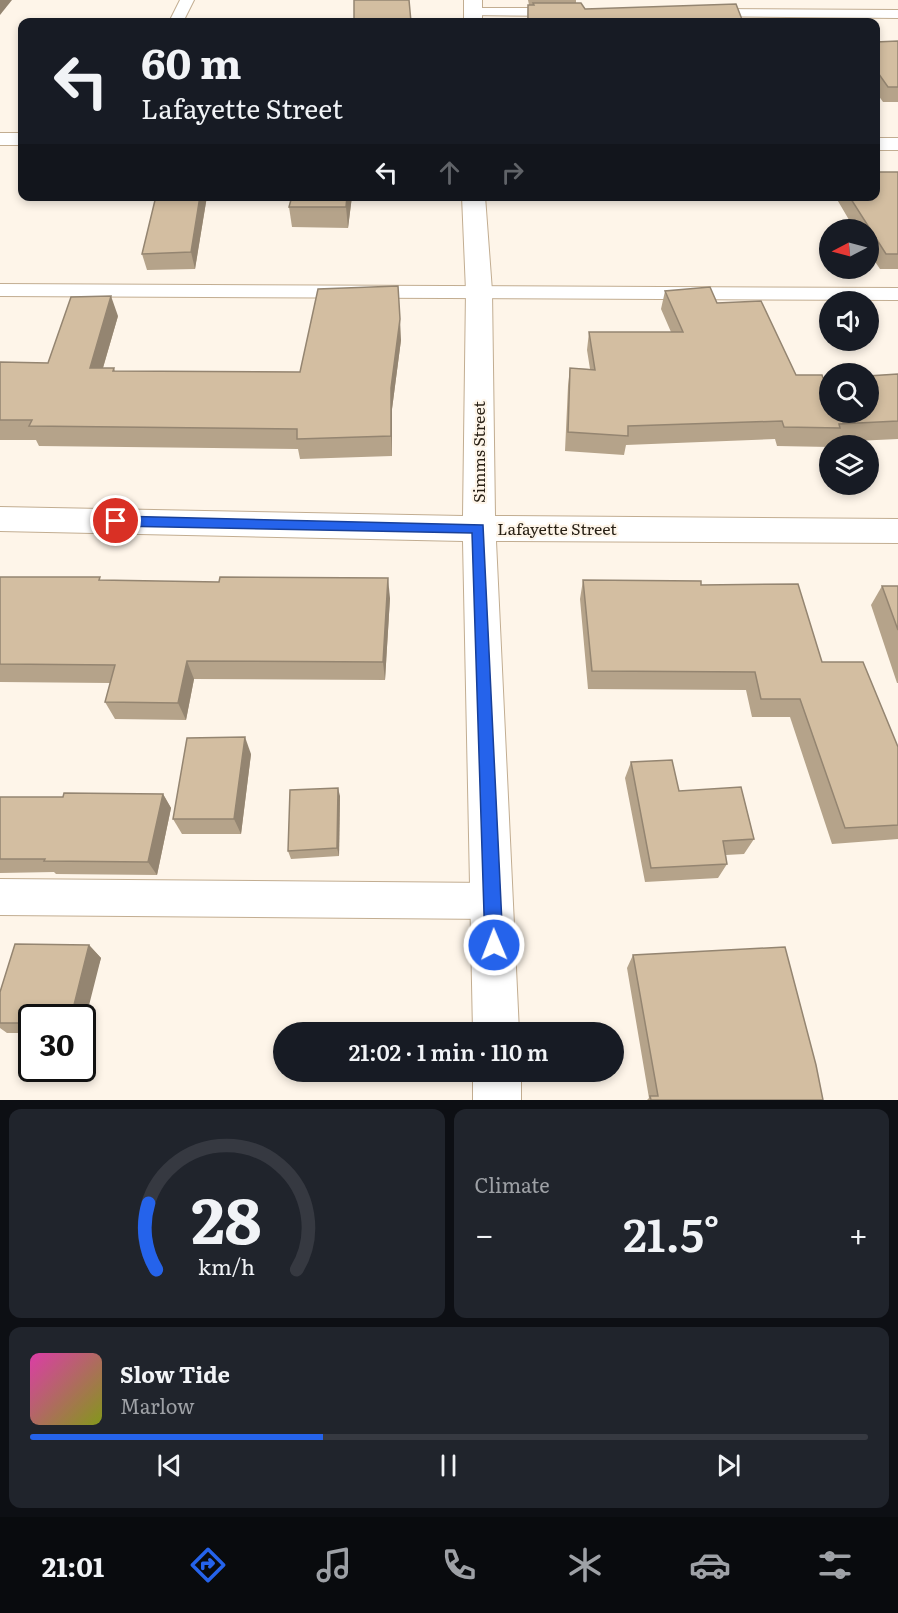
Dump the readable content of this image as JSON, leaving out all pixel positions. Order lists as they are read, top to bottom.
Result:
{
  "streets": {
    "street": ["Simms Street", "Lafayette Street"]
  },
  "crossings": [
    ["Simms Street", "Lafayette Street"]
  ],
  "north": "left",
  "page": {
    "turn": ["60 m", "Lafayette Street"],
    "limit": "30",
    "trip": "21:02 · 1 min · 110 m",
    "tile": "Climate",
    "heat": ["−", "21.5°", "+"],
    "song": ["Slow Tide", "Marlow"],
    "tabs": "21:01",
    "gauge": ["28", "km/h"]
  }
}
